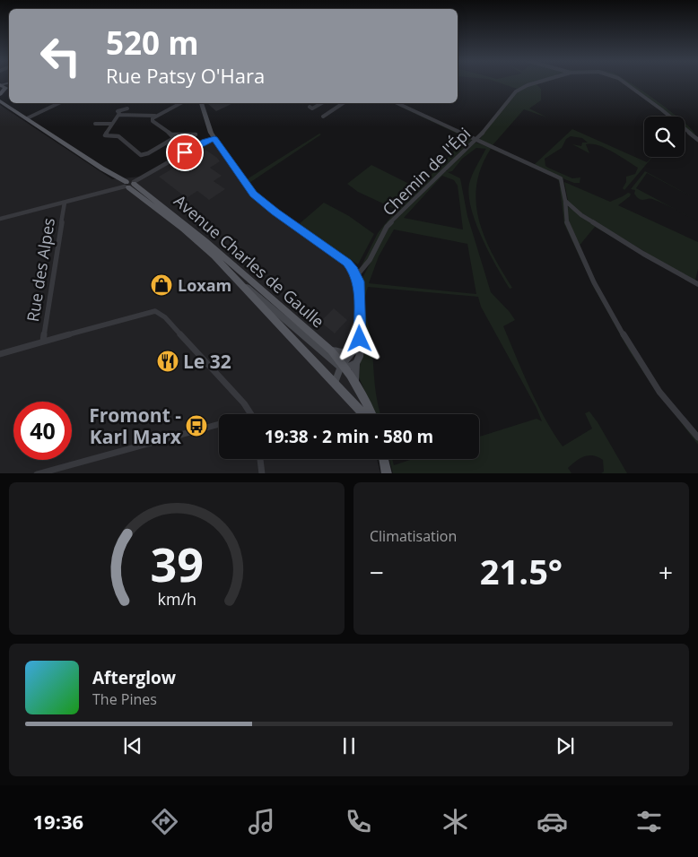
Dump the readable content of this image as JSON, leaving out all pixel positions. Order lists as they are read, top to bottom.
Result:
{
  "streets": {
    "main road": ["Avenue Charles de Gaulle"],
    "street": ["Chemin de l'Épi", "Rue des Alpes"]
  },
  "places": {
    "shop": ["Loxam"],
    "restaurant": ["Le 32"],
    "bus stop": ["Fromont - Karl Marx"]
  },
  "page": {
    "turn": ["520 m", "Rue Patsy O'Hara"],
    "limit": "40",
    "trip": "19:38 · 2 min · 580 m",
    "tile": "Climatisation",
    "heat": ["−", "21.5°", "+"],
    "song": ["Afterglow", "The Pines"],
    "tabs": "19:36",
    "gauge": ["39", "km/h"]
  }
}
